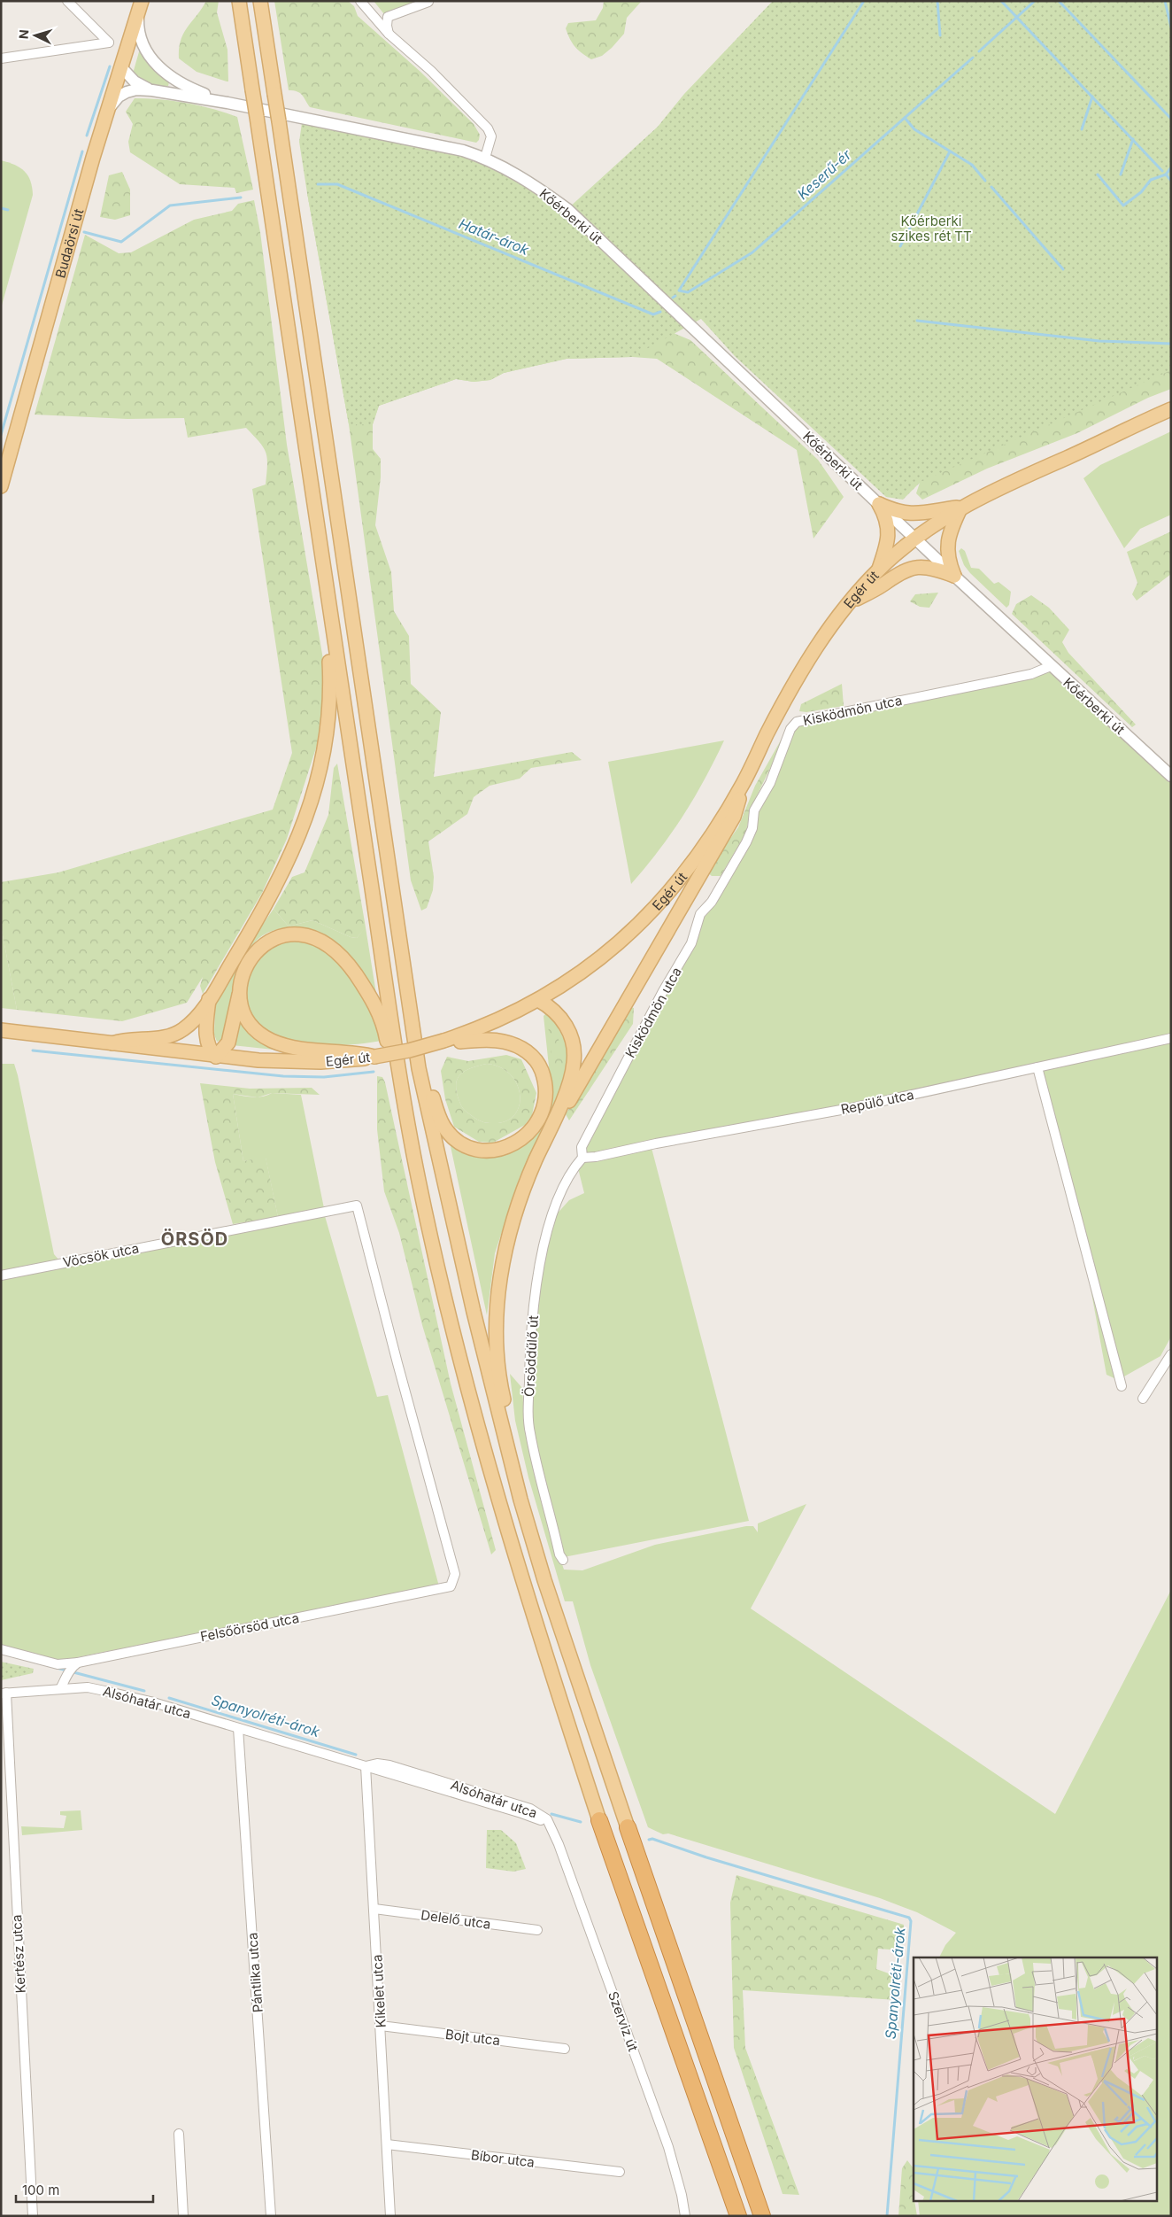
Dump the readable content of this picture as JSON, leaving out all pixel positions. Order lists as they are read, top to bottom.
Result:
{
  "streets": {
    "main road": ["Budaörsi út", "Egér út"],
    "street": [
      "Kőérberki út",
      "Kisködmön utca",
      "Repülő utca",
      "Vöcsök utca",
      "Örsöddűlő út",
      "Felsőörsöd utca",
      "Alsóhatár utca",
      "Delelő utca",
      "Kertész utca",
      "Pántlika utca",
      "Kikelet utca",
      "Szerviz út",
      "Bojt utca",
      "Bíbor utca"
    ]
  },
  "crossings": [
    ["Kőérberki út", "Budaörsi út"],
    ["Kőérberki út", "Egér út"],
    ["Kőérberki út", "Kisködmön utca"],
    ["Kisködmön utca", "Repülő utca"],
    ["Kisködmön utca", "Örsöddűlő út"],
    ["Repülő utca", "Örsöddűlő út"],
    ["Vöcsök utca", "Felsőörsöd utca"],
    ["Alsóhatár utca", "Kertész utca"],
    ["Alsóhatár utca", "Pántlika utca"],
    ["Alsóhatár utca", "Kikelet utca"],
    ["Alsóhatár utca", "Szerviz út"],
    ["Delelő utca", "Kikelet utca"],
    ["Kikelet utca", "Bojt utca"],
    ["Kikelet utca", "Bíbor utca"]
  ],
  "districts": ["ÖRSÖD"],
  "water": ["Keserű-ér", "Határ-árok", "Spanyolréti-árok"],
  "parks": ["Kőérberki szikes rét TT"],
  "scale_bar": "100 m",
  "north": "left"
}
